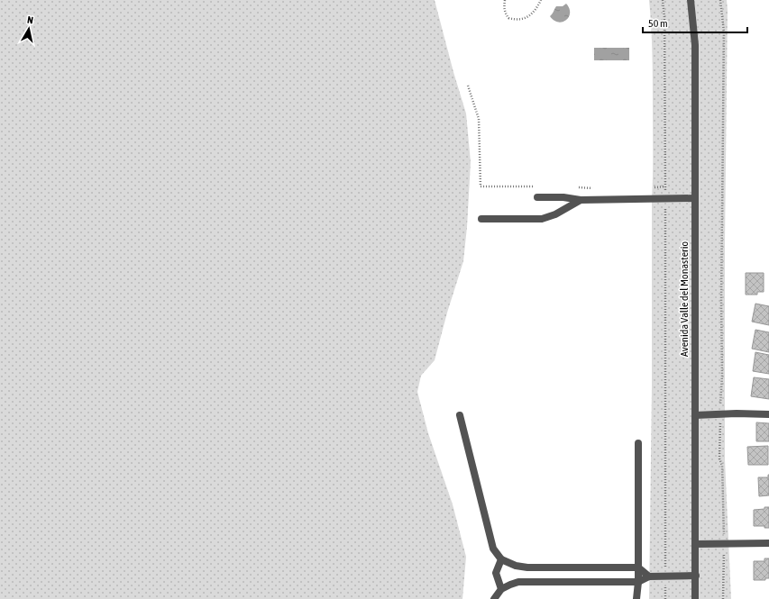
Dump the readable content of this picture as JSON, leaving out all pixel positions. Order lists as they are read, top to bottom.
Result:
{
  "streets": {
    "street": ["Avenida Valle del Monasterio"]
  },
  "scale_bar": "50 m",
  "north": "top"
}
